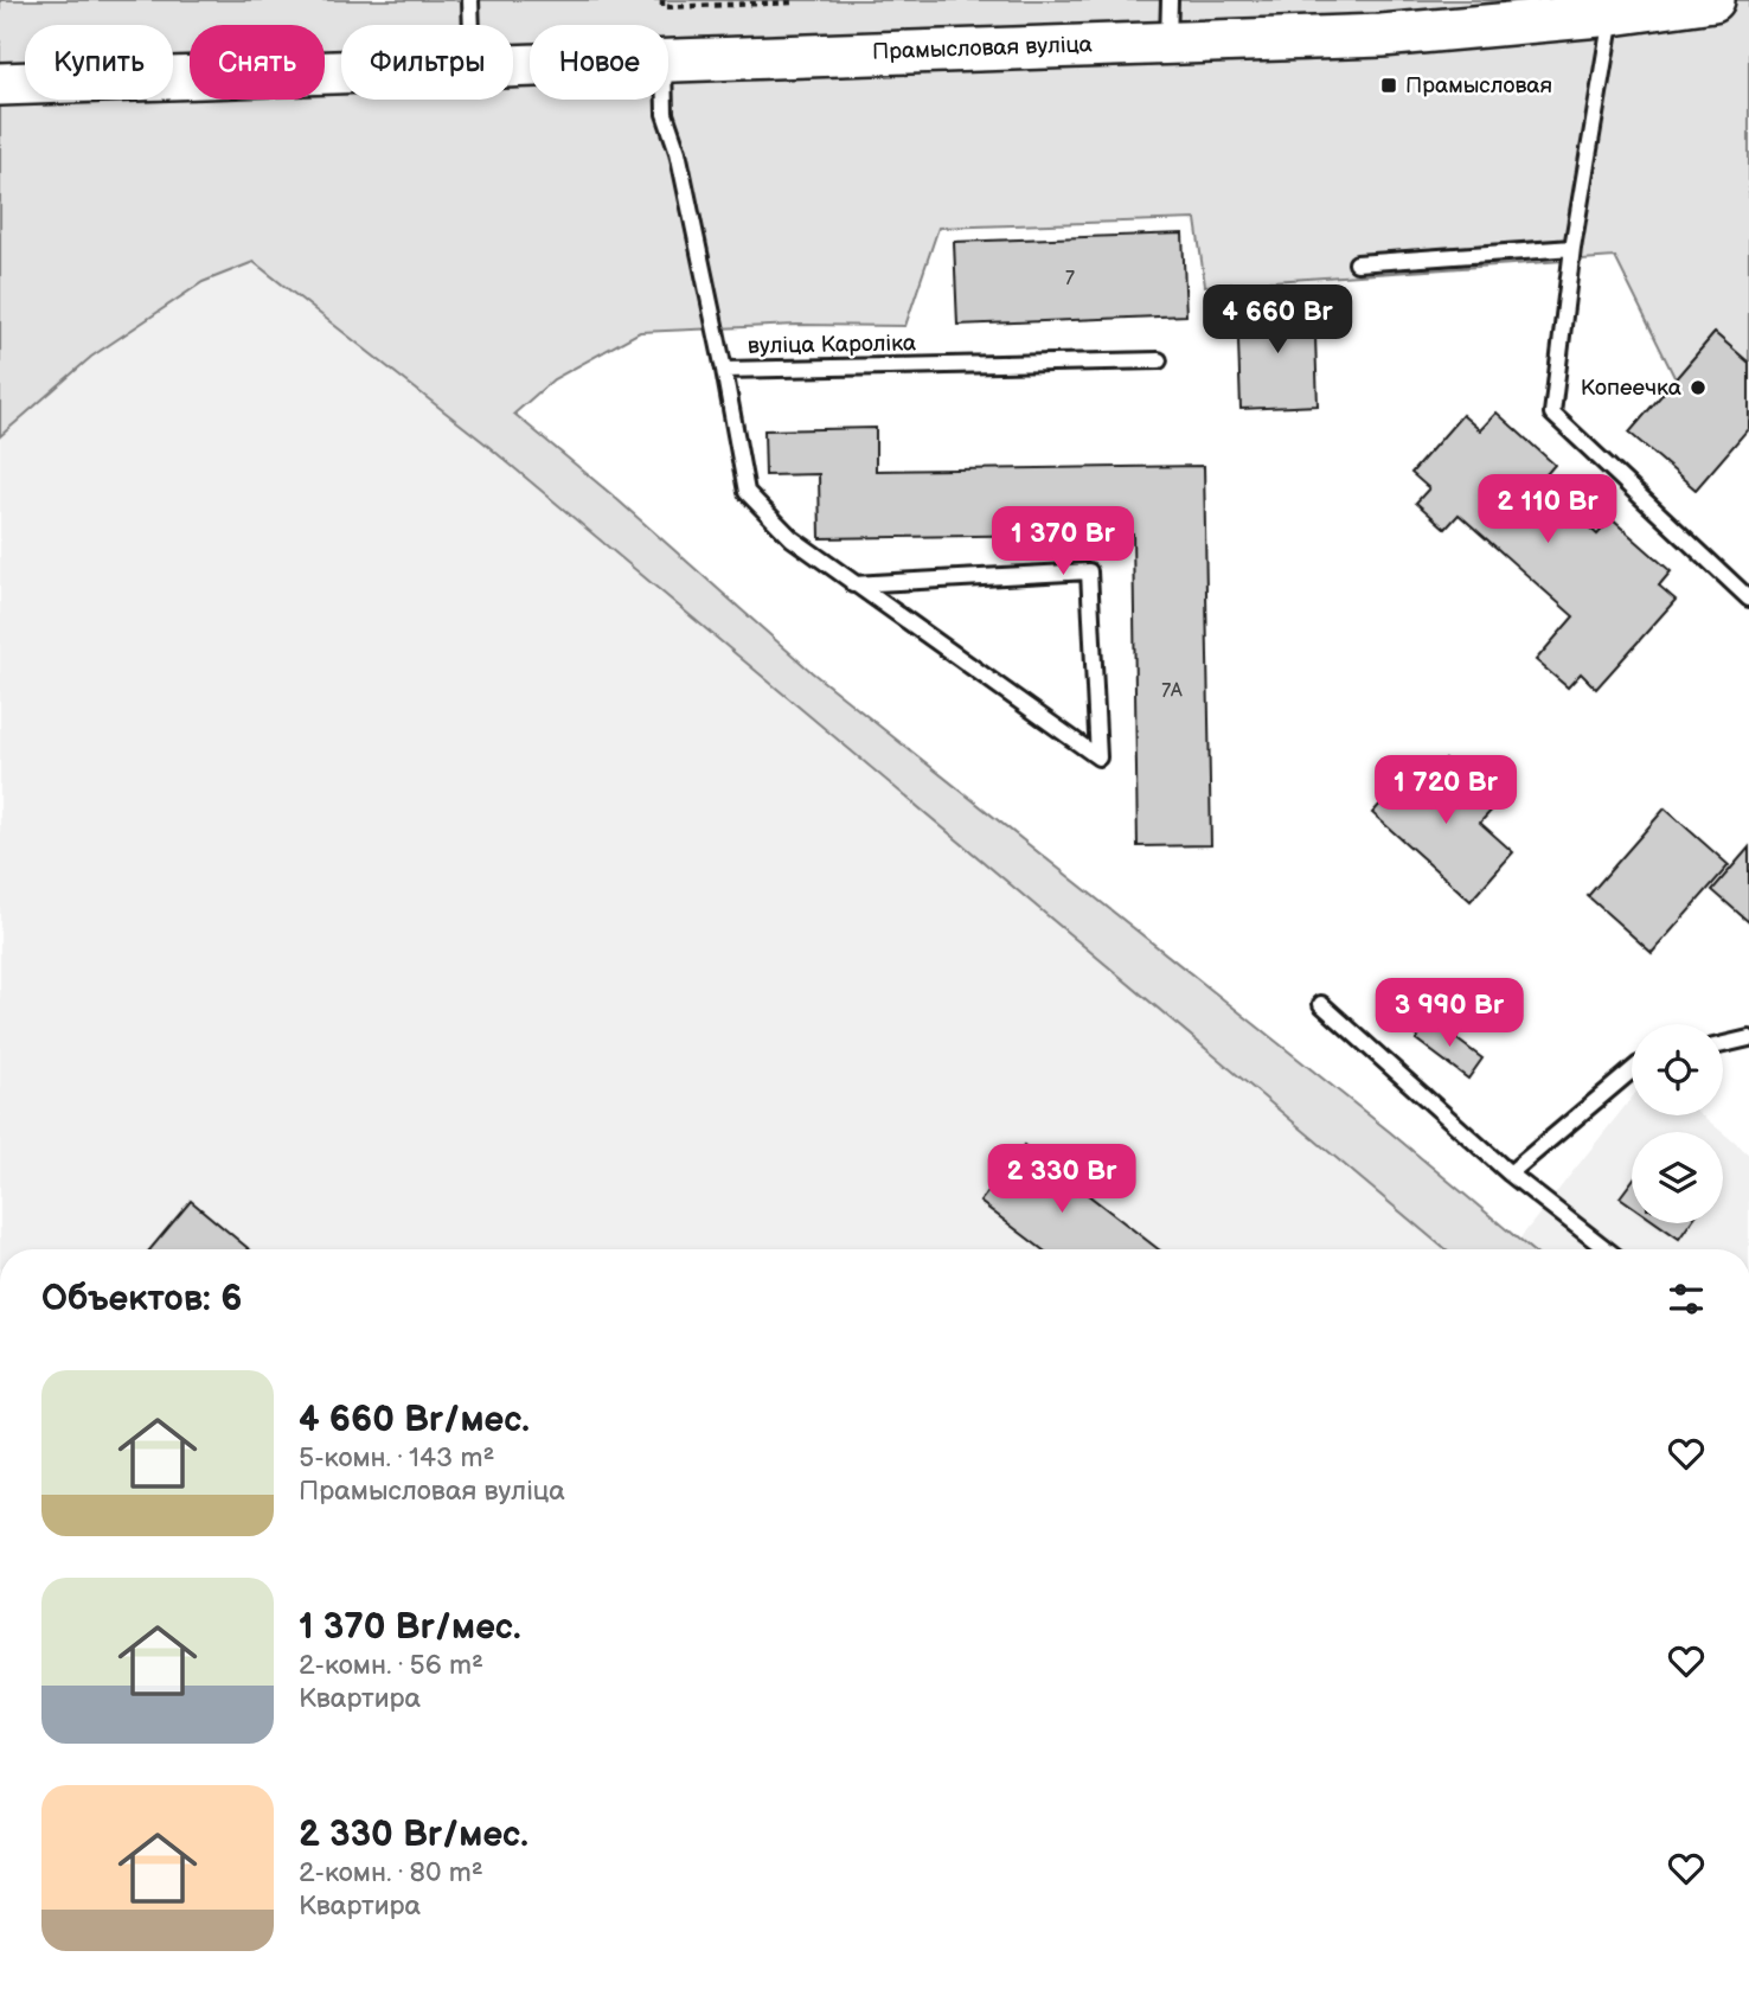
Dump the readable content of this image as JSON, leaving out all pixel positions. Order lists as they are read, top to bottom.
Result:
{
  "streets": {
    "main road": ["Прамысловая вуліца"],
    "lane": ["вуліца Кароліка"]
  },
  "places": {
    "transit": ["Прамысловая"],
    "other": ["Копеечка"]
  },
  "house_numbers": ["7", "7А"],
  "page": {
    "chip": [
      "Купить",
      "Снять",
      "Фильтры",
      "Новое"
    ],
    "price": [
      "4 660 Br",
      "2 110 Br",
      "1 370 Br",
      "1 720 Br",
      "3 990 Br",
      "2 330 Br"
    ],
    "heading": "Объектов: 6",
    "list": [
      {
        "name": "4 660 Br/мес.",
        "note": "5-комн. · 143 m² · Прамысловая вуліца"
      },
      {
        "name": "1 370 Br/мес.",
        "note": "2-комн. · 56 m² · Квартира"
      },
      {
        "name": "2 330 Br/мес.",
        "note": "2-комн. · 80 m² · Квартира"
      }
    ]
  }
}
